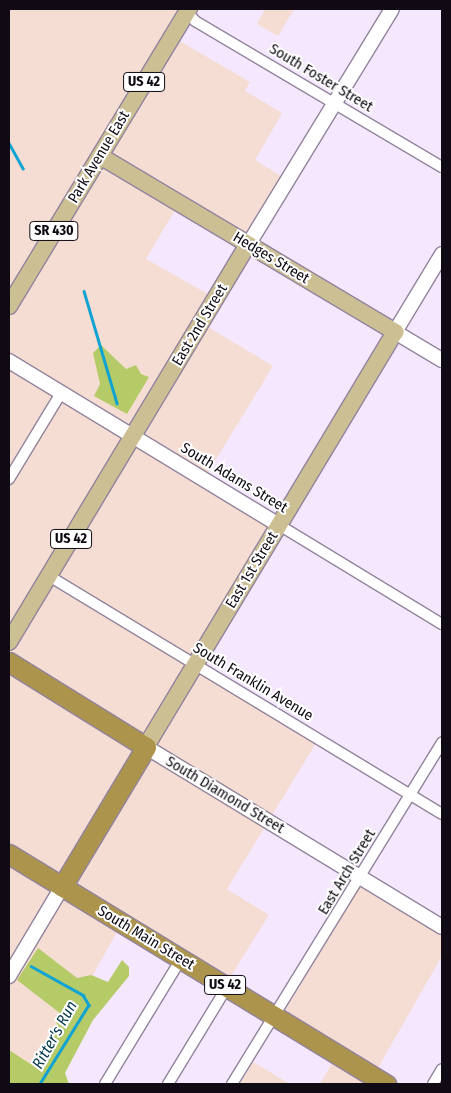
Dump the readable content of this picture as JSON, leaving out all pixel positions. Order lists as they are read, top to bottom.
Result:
{
  "streets": {
    "highway": [
      "US 42",
      "East 1st Street",
      "South Diamond Street",
      "South Main Street"
    ],
    "main road": [
      "Park Avenue East",
      "SR 430",
      "Hedges Street",
      "East 2nd Street"
    ],
    "street": [
      "South Foster Street",
      "South Adams Street",
      "South Franklin Avenue",
      "East Arch Street"
    ]
  },
  "crossings": [
    ["South Foster Street", "Park Avenue East"],
    ["South Foster Street", "East 2nd Street"],
    ["Park Avenue East", "Hedges Street"],
    ["Hedges Street", "East 2nd Street"],
    ["Hedges Street", "East 1st Street"],
    ["East 2nd Street", "South Adams Street"],
    ["East 2nd Street", "South Franklin Avenue"],
    ["South Adams Street", "East 1st Street"],
    ["East 1st Street", "South Franklin Avenue"],
    ["East 1st Street", "South Diamond Street"],
    ["East 1st Street", "South Main Street"],
    ["South Franklin Avenue", "East Arch Street"],
    ["South Diamond Street", "East Arch Street"],
    ["East Arch Street", "South Main Street"]
  ],
  "water": ["Ritter's Run"]
}
